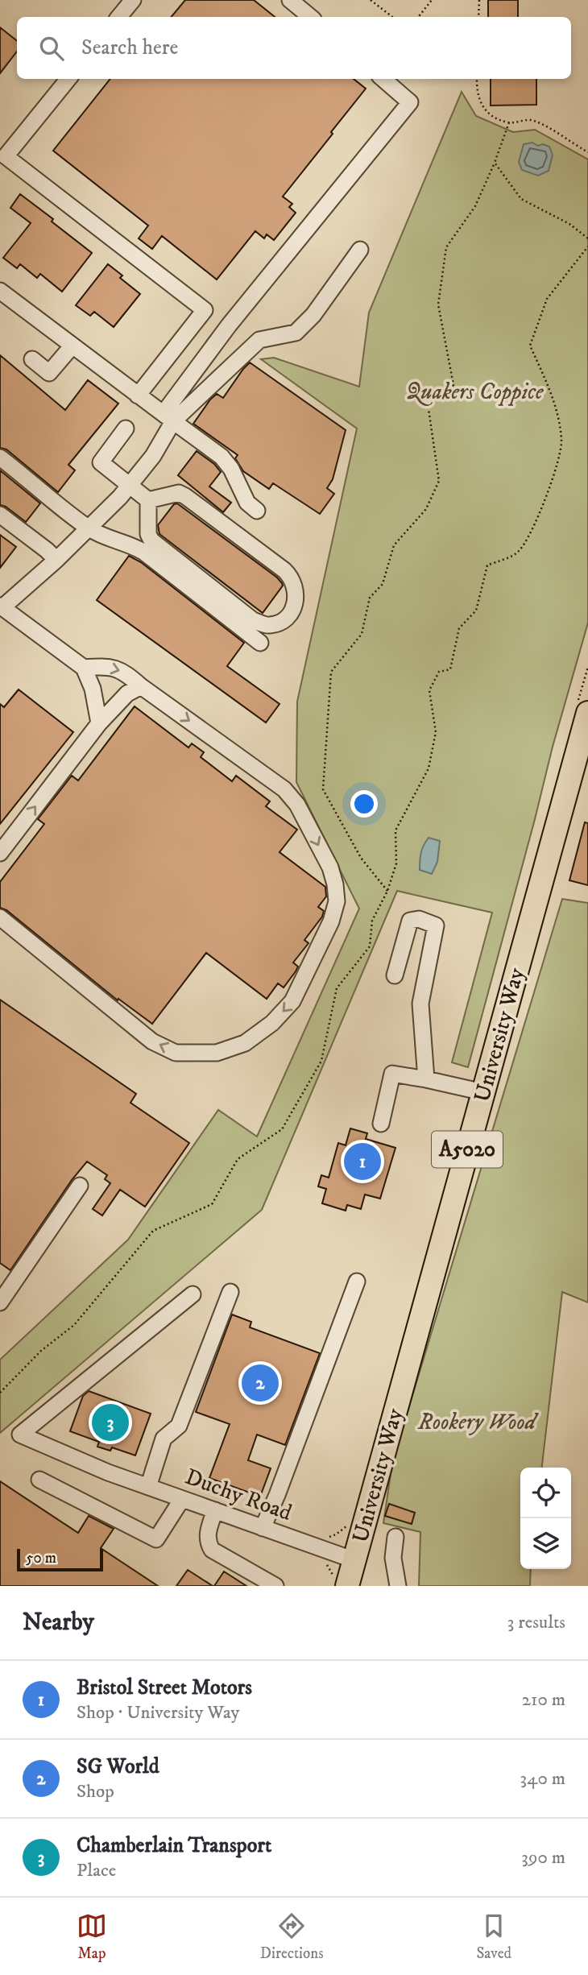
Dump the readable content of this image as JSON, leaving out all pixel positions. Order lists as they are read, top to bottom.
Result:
{
  "streets": {
    "highway": ["University Way", "A5020"],
    "street": ["Duchy Road"]
  },
  "crossings": [
    ["University Way", "Duchy Road"]
  ],
  "parks": ["Quakers Coppice", "Rookery Wood"],
  "scale_bar": "50 m",
  "page": {
    "search": "Search here",
    "pins": ["1", "2", "3"],
    "scale": "50 m",
    "heading": ["Nearby", "3 results"],
    "list": [
      {
        "mark": "1",
        "name": "Bristol Street Motors",
        "note": "Shop · University Way",
        "value": "210 m"
      },
      {
        "mark": "2",
        "name": "SG World",
        "note": "Shop",
        "value": "340 m"
      },
      {
        "mark": "3",
        "name": "Chamberlain Transport",
        "note": "Place",
        "value": "390 m"
      }
    ],
    "nav": ["Map", "Directions", "Saved"]
  }
}
